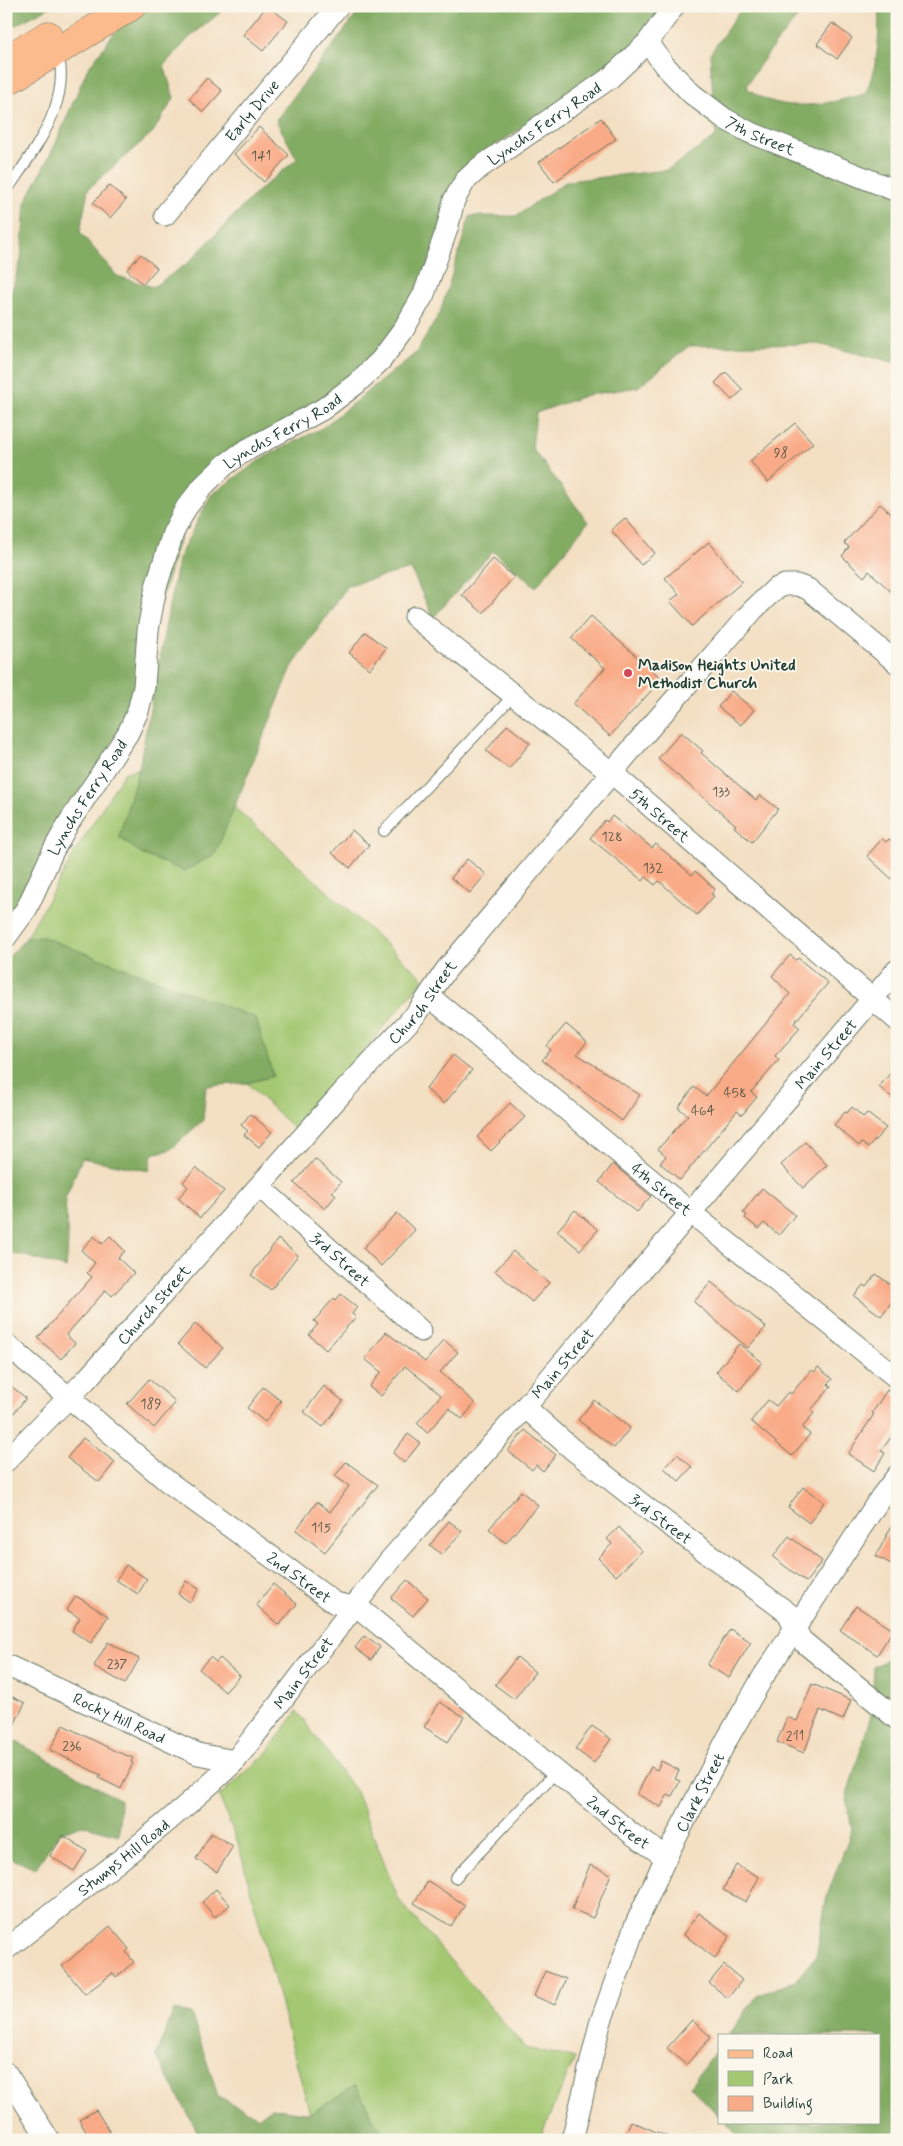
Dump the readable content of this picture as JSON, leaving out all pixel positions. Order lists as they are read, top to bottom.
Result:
{
  "streets": {
    "street": [
      "Early Drive",
      "Lynchs Ferry Road",
      "7th Street",
      "5th Street",
      "Church Street",
      "Main Street",
      "4th Street",
      "3rd Street",
      "2nd Street",
      "Rocky Hill Road",
      "Clark Street",
      "Stumps Hill Road"
    ]
  },
  "crossings": [
    ["Lynchs Ferry Road", "7th Street"],
    ["5th Street", "Church Street"],
    ["5th Street", "Main Street"],
    ["Church Street", "4th Street"],
    ["Church Street", "3rd Street"],
    ["Church Street", "2nd Street"],
    ["Main Street", "4th Street"],
    ["Main Street", "3rd Street"],
    ["Main Street", "2nd Street"],
    ["Main Street", "Rocky Hill Road"],
    ["Main Street", "Stumps Hill Road"],
    ["3rd Street", "Clark Street"],
    ["2nd Street", "Clark Street"],
    ["Rocky Hill Road", "Stumps Hill Road"]
  ],
  "places": ["Madison Heights United Methodist Church"],
  "house_numbers": [
    "141",
    "98",
    "133",
    "128",
    "132",
    "458",
    "464",
    "189",
    "115",
    "237",
    "211",
    "236"
  ],
  "legend": ["Road", "Park", "Building"]
}
